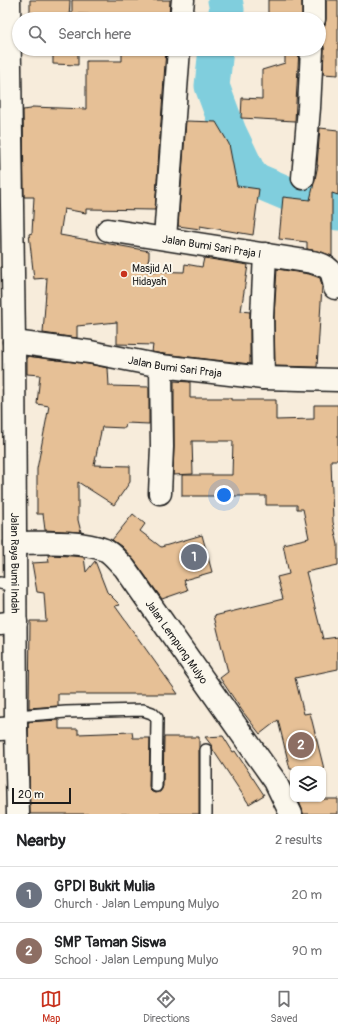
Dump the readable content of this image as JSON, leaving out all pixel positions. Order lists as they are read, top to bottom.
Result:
{
  "streets": {
    "street": [
      "Jalan Bumi Sari Praja I",
      "Jalan Bumi Sari Praja",
      "Jalan Raya Bumi Indah",
      "Jalan Lempung Mulyo"
    ]
  },
  "crossings": [
    ["Jalan Bumi Sari Praja I", "Jalan Bumi Sari Praja"],
    ["Jalan Bumi Sari Praja", "Jalan Raya Bumi Indah"],
    ["Jalan Raya Bumi Indah", "Jalan Lempung Mulyo"]
  ],
  "places": ["Masjid Al Hidayah"],
  "scale_bar": "20 m",
  "page": {
    "search": "Search here",
    "pins": ["1", "2"],
    "scale": "20 m",
    "heading": ["Nearby", "2 results"],
    "list": [
      {
        "mark": "1",
        "name": "GPDI Bukit Mulia",
        "note": "Church · Jalan Lempung Mulyo",
        "value": "20 m"
      },
      {
        "mark": "2",
        "name": "SMP Taman Siswa",
        "note": "School · Jalan Lempung Mulyo",
        "value": "90 m"
      }
    ],
    "nav": ["Map", "Directions", "Saved"]
  }
}
